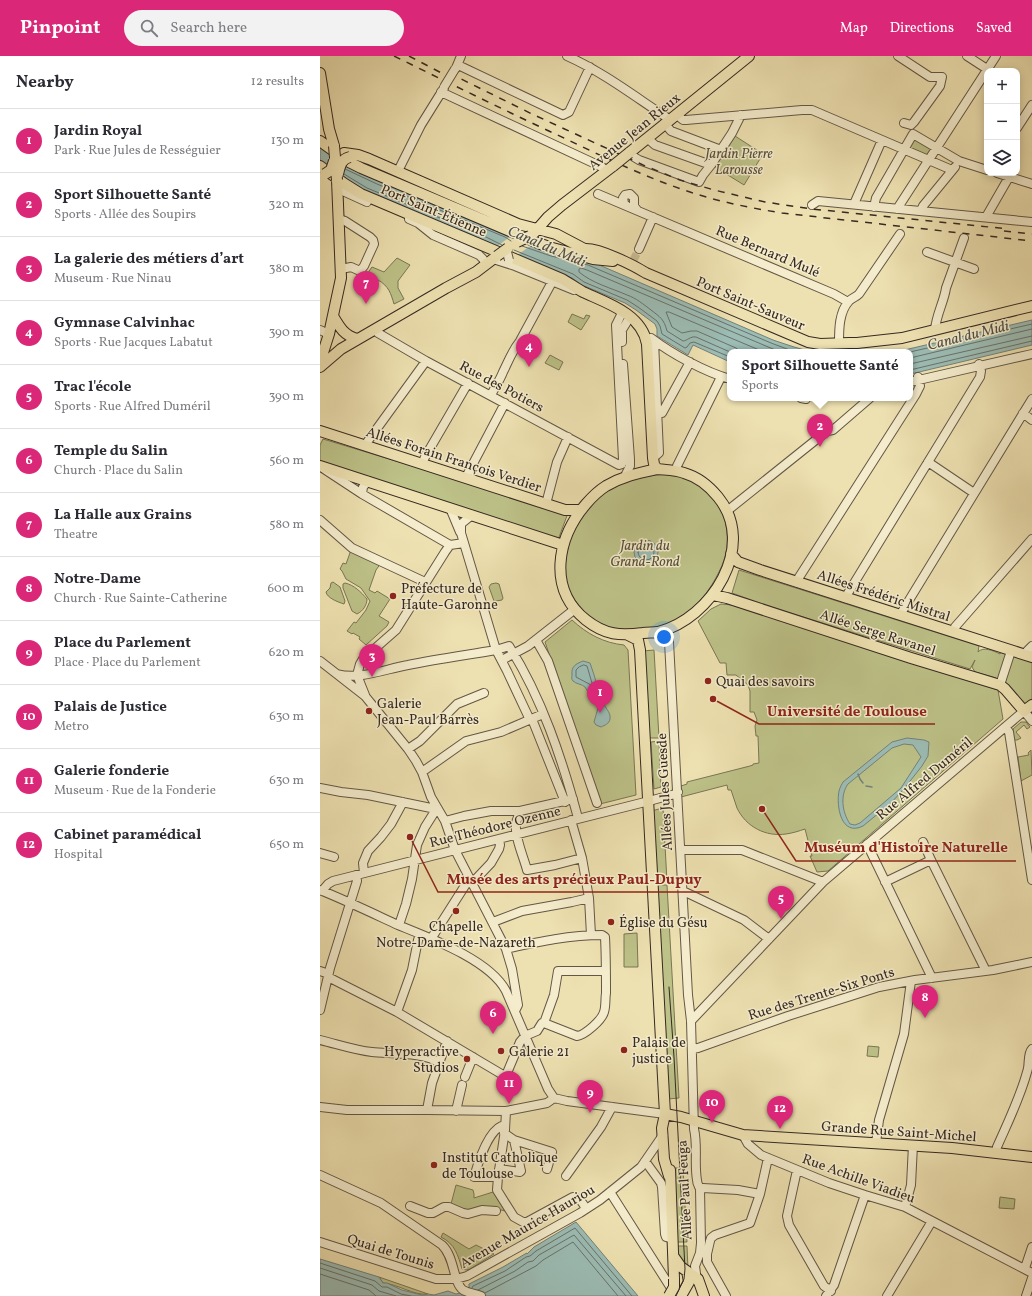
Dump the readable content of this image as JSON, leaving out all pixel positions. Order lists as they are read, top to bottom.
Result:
{
  "streets": {
    "main road": [
      "Avenue Jean Rieux",
      "Port Saint-Étienne",
      "Port Saint-Sauveur",
      "Allées Forain François Verdier",
      "Allées Frédéric Mistral",
      "Allée Serge Ravanel",
      "Allées Jules Guesde",
      "Grande Rue Saint-Michel",
      "Allée Paul Feuga"
    ],
    "street": [
      "Rue Bernard Mulé",
      "Rue des Potiers",
      "Rue Alfred Duméril",
      "Rue Théodore Ozenne",
      "Rue des Trente-Six Ponts",
      "Rue Achille Viadieu",
      "Avenue Maurice Hauriou",
      "Quai de Tounis"
    ]
  },
  "crossings": [
    ["Avenue Jean Rieux", "Port Saint-Étienne"],
    ["Avenue Jean Rieux", "Port Saint-Sauveur"],
    ["Port Saint-Étienne", "Port Saint-Sauveur"],
    ["Rue Alfred Duméril", "Allées Jules Guesde"],
    ["Allées Jules Guesde", "Rue Théodore Ozenne"],
    ["Allées Jules Guesde", "Rue des Trente-Six Ponts"],
    ["Allées Jules Guesde", "Grande Rue Saint-Michel"],
    ["Allées Jules Guesde", "Allée Paul Feuga"],
    ["Allées Jules Guesde", "Avenue Maurice Hauriou"],
    ["Grande Rue Saint-Michel", "Allée Paul Feuga"],
    ["Allée Paul Feuga", "Avenue Maurice Hauriou"],
    ["Avenue Maurice Hauriou", "Quai de Tounis"]
  ],
  "water": ["Canal du Midi"],
  "parks": ["Jardin Pierre Larousse", "Jardin du Grand-Rond"],
  "places": [
    "Préfecture de Haute-Garonne",
    "Quai des savoirs",
    "Université de Toulouse",
    "Galerie Jean-Paul Barrès",
    "Muséum d'Histoire Naturelle",
    "Musée des arts précieux Paul-Dupuy",
    "Chapelle Notre-Dame-de-Nazareth",
    "Église du Gésu",
    "Palais de justice",
    "Galerie 21",
    "Hyperactive Studios",
    "Institut Catholique de Toulouse"
  ],
  "page": {
    "header": "Pinpoint",
    "search": "Search here",
    "nav": ["Map", "Directions", "Saved"],
    "heading": ["Nearby", "12 results"],
    "map_buttons": ["+", "−"],
    "list": [
      {
        "mark": "1",
        "name": "Jardin Royal",
        "note": "Park · Rue Jules de Rességuier",
        "value": "130 m"
      },
      {
        "mark": "2",
        "name": "Sport Silhouette Santé",
        "note": "Sports · Allée des Soupirs",
        "value": "320 m"
      },
      {
        "mark": "3",
        "name": "La galerie des métiers d’art",
        "note": "Museum · Rue Ninau",
        "value": "380 m"
      },
      {
        "mark": "4",
        "name": "Gymnase Calvinhac",
        "note": "Sports · Rue Jacques Labatut",
        "value": "390 m"
      },
      {
        "mark": "5",
        "name": "Trac l'école",
        "note": "Sports · Rue Alfred Duméril",
        "value": "390 m"
      },
      {
        "mark": "6",
        "name": "Temple du Salin",
        "note": "Church · Place du Salin",
        "value": "560 m"
      },
      {
        "mark": "7",
        "name": "La Halle aux Grains",
        "note": "Theatre",
        "value": "580 m"
      },
      {
        "mark": "8",
        "name": "Notre-Dame",
        "note": "Church · Rue Sainte-Catherine",
        "value": "600 m"
      },
      {
        "mark": "9",
        "name": "Place du Parlement",
        "note": "Place · Place du Parlement",
        "value": "620 m"
      },
      {
        "mark": "10",
        "name": "Palais de Justice",
        "note": "Metro",
        "value": "630 m"
      },
      {
        "mark": "11",
        "name": "Galerie fonderie",
        "note": "Museum · Rue de la Fonderie",
        "value": "630 m"
      },
      {
        "mark": "12",
        "name": "Cabinet paramédical",
        "note": "Hospital",
        "value": "650 m"
      }
    ],
    "pins": [
      "7",
      "4",
      "2",
      "3",
      "1",
      "5",
      "8",
      "6",
      "11",
      "9",
      "10",
      "12"
    ],
    "popup": ["Sport Silhouette Santé", "Sports"]
  }
}
